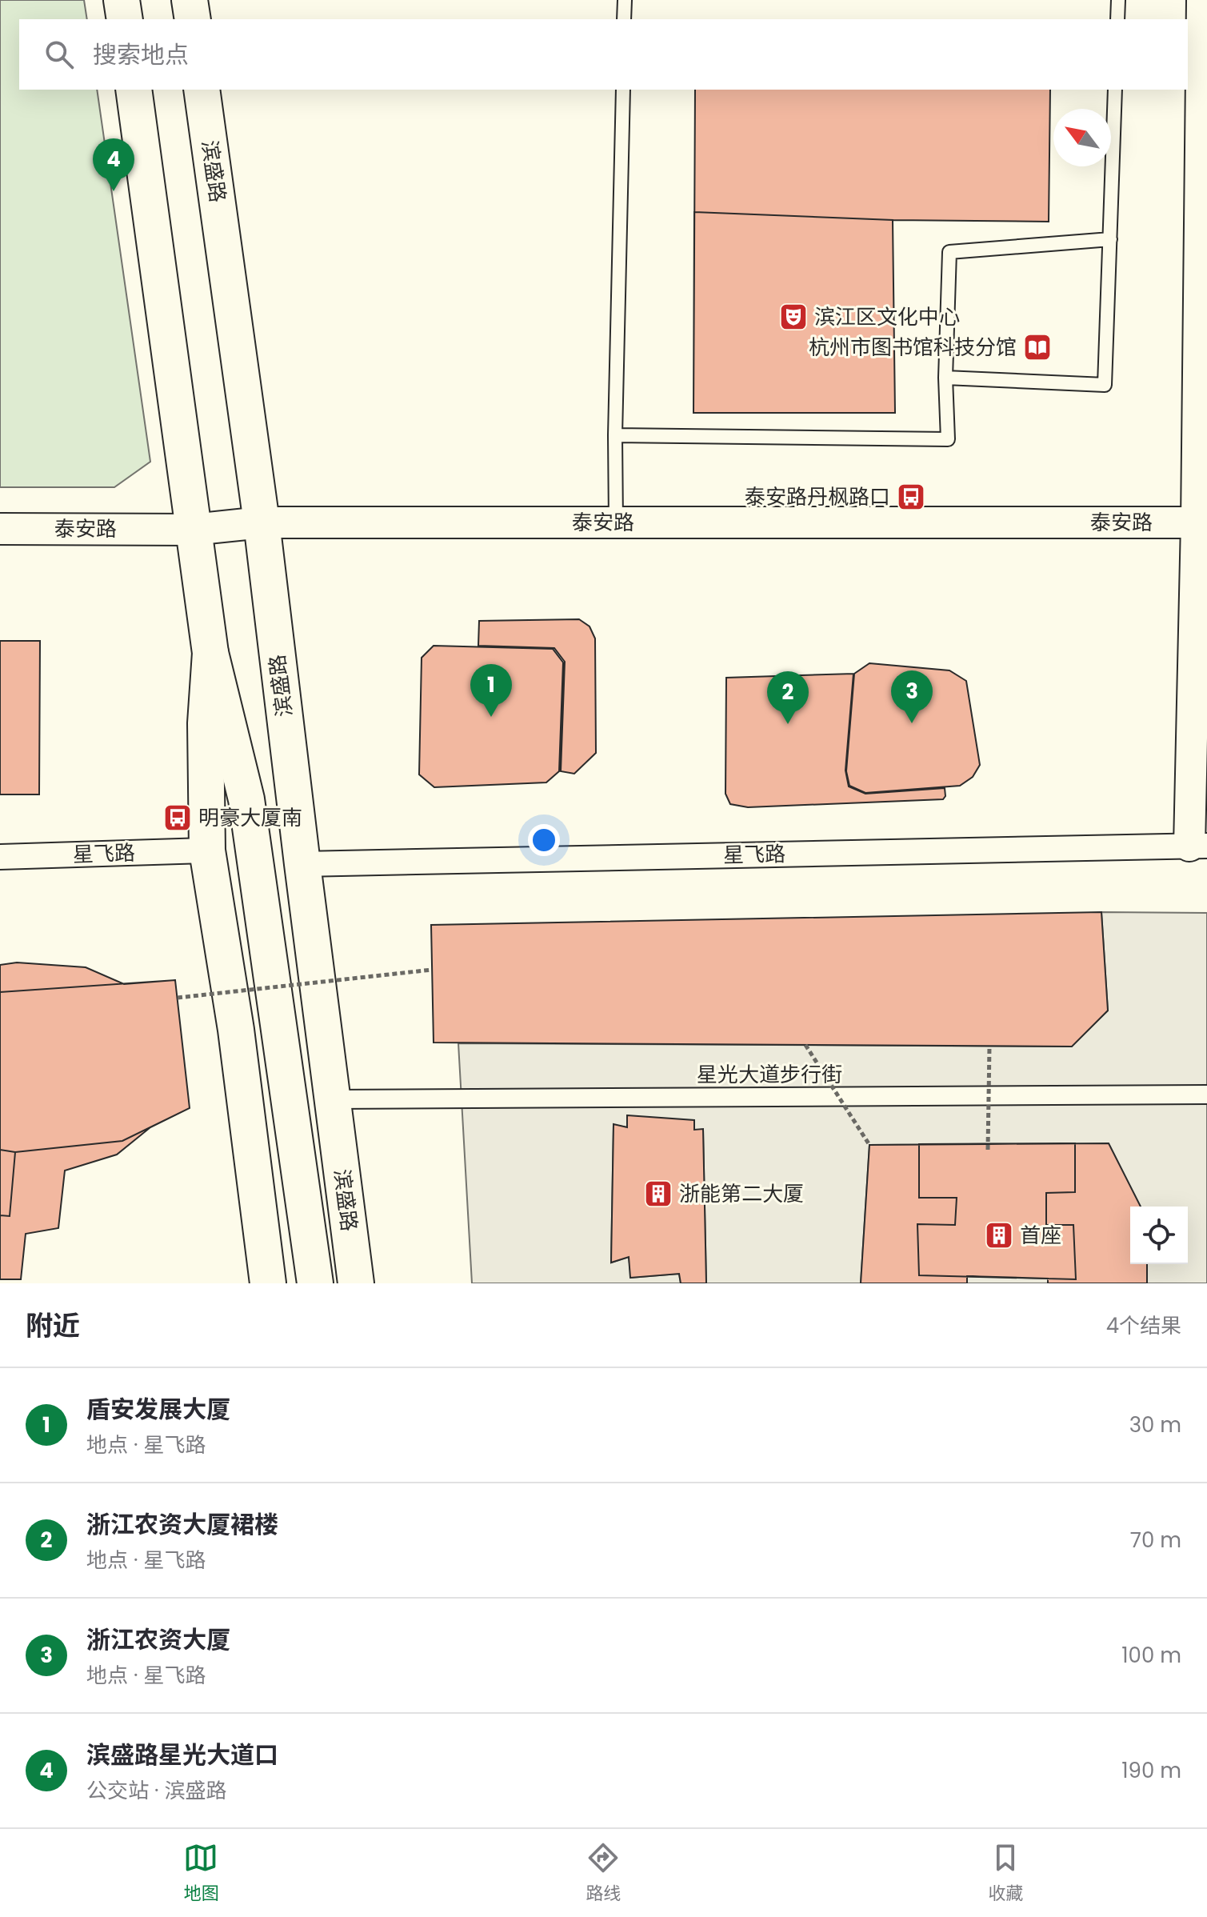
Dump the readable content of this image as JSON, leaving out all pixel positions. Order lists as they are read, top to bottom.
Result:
{
  "streets": {
    "main road": ["滨盛路"],
    "street": ["泰安路", "星飞路", "星光大道步行街"]
  },
  "crossings": [
    ["滨盛路", "泰安路"],
    ["滨盛路", "星飞路"],
    ["滨盛路", "星光大道步行街"]
  ],
  "places": {
    "theatre": ["滨江区文化中心"],
    "library": ["杭州市图书馆科技分馆"],
    "bus stop": ["泰安路丹枫路口", "明豪大厦南"],
    "building": ["浙能第二大厦", "首座"]
  },
  "north": "top left",
  "page": {
    "search": "搜索地点",
    "pins": [
      "4",
      "1",
      "3",
      "2"
    ],
    "heading": ["附近", "4个结果"],
    "list": [
      {
        "mark": "1",
        "name": "盾安发展大厦",
        "note": "地点 · 星飞路",
        "value": "30 m"
      },
      {
        "mark": "2",
        "name": "浙江农资大厦裙楼",
        "note": "地点 · 星飞路",
        "value": "70 m"
      },
      {
        "mark": "3",
        "name": "浙江农资大厦",
        "note": "地点 · 星飞路",
        "value": "100 m"
      },
      {
        "mark": "4",
        "name": "滨盛路星光大道口",
        "note": "公交站 · 滨盛路",
        "value": "190 m"
      }
    ],
    "nav": ["地图", "路线", "收藏"]
  }
}
